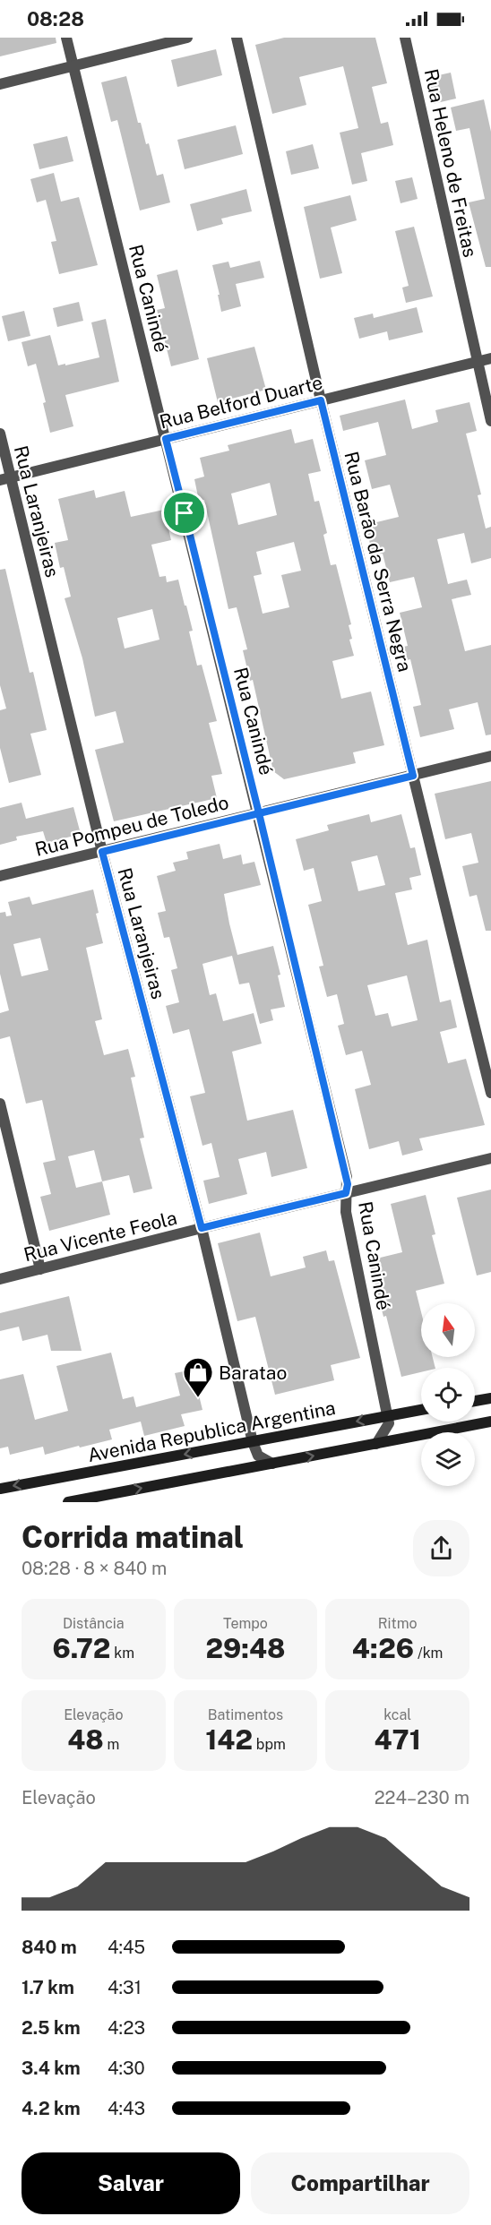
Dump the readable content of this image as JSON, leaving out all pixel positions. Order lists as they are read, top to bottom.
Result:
{
  "streets": {
    "main road": ["Avenida Republica Argentina"],
    "street": [
      "Rua Heleno de Freitas",
      "Rua Canindé",
      "Rua Belford Duarte",
      "Rua Laranjeiras",
      "Rua Barão da Serra Negra",
      "Rua Pompeu de Toledo",
      "Rua Vicente Feola"
    ]
  },
  "crossings": [
    ["Rua Heleno de Freitas", "Rua Belford Duarte"],
    ["Rua Canindé", "Rua Belford Duarte"],
    ["Rua Canindé", "Rua Pompeu de Toledo"],
    ["Rua Canindé", "Rua Vicente Feola"],
    ["Rua Canindé", "Avenida Republica Argentina"],
    ["Rua Belford Duarte", "Rua Laranjeiras"],
    ["Rua Belford Duarte", "Rua Barão da Serra Negra"],
    ["Rua Laranjeiras", "Rua Pompeu de Toledo"],
    ["Rua Laranjeiras", "Rua Vicente Feola"],
    ["Rua Laranjeiras", "Avenida Republica Argentina"],
    ["Rua Barão da Serra Negra", "Rua Pompeu de Toledo"]
  ],
  "places": {
    "shop": ["Baratao"]
  },
  "north": "top",
  "page": {
    "status": "08:28",
    "heading": ["Corrida matinal", "08:28 · 8 × 840 m"],
    "stats": [
      ["Distância", "6.72 km"],
      ["Tempo", "29:48"],
      ["Ritmo", "4:26 /km"],
      ["Elevação", "48 m"],
      ["Batimentos", "142 bpm"],
      ["kcal", "471"]
    ],
    "chart": ["Elevação", "224–230 m"],
    "list": [
      {
        "name": "840 m",
        "note": "4:45"
      },
      {
        "name": "1.7 km",
        "note": "4:31"
      },
      {
        "name": "2.5 km",
        "note": "4:23"
      },
      {
        "name": "3.4 km",
        "note": "4:30"
      },
      {
        "name": "4.2 km",
        "note": "4:43"
      }
    ],
    "buttons": ["Salvar", "Compartilhar"]
  }
}
